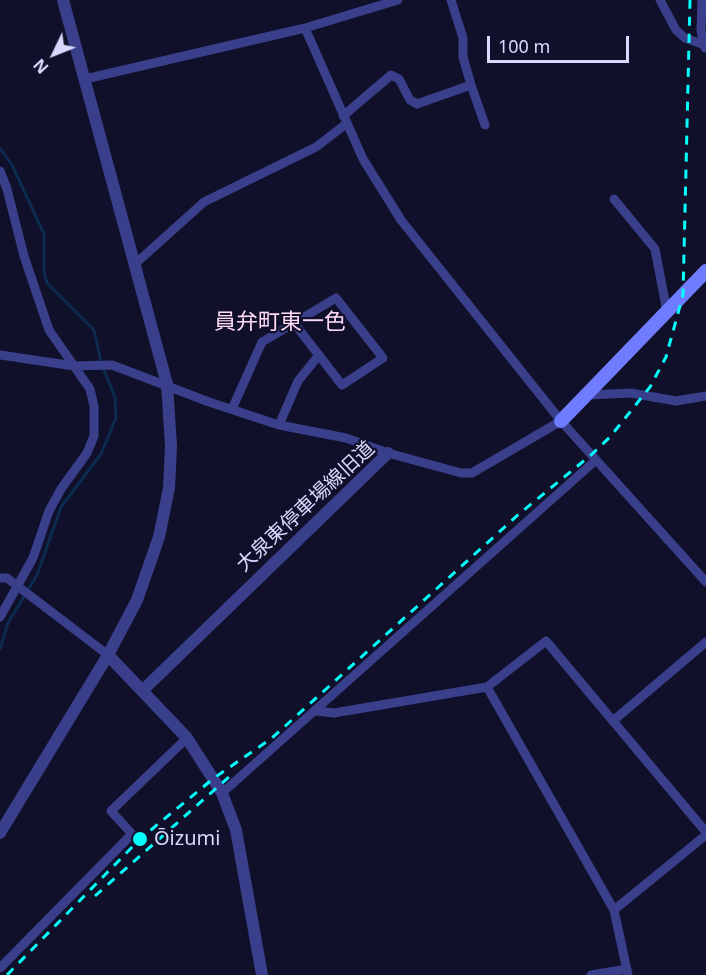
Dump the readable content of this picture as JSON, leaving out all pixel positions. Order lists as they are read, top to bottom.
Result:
{
  "streets": {
    "street": ["大泉東停車場線旧道"]
  },
  "districts": ["員弁町東一色"],
  "places": ["Ōizumi"],
  "scale_bar": "100 m",
  "north": "bottom left"
}
